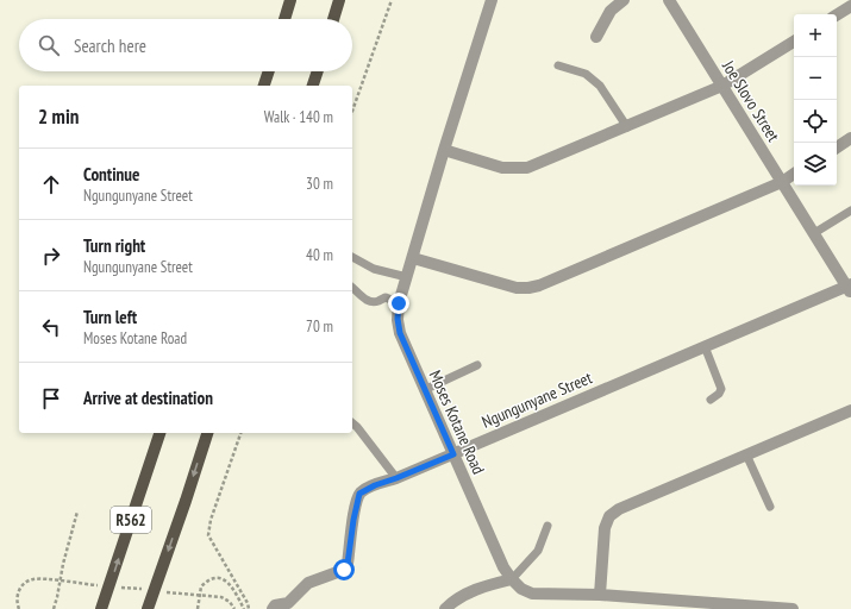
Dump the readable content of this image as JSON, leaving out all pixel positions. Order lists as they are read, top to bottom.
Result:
{
  "streets": {
    "main road": ["R562"],
    "street": ["Joe Slovo Street", "Ngungunyane Street", "Moses Kotane Road"]
  },
  "crossings": [
    ["Joe Slovo Street", "Ngungunyane Street"],
    ["Ngungunyane Street", "Moses Kotane Road"]
  ],
  "page": {
    "map_buttons": ["+", "−"],
    "search": "Search here",
    "heading": ["2 min", "Walk · 140 m"],
    "list": [
      ["Continue", "Ngungunyane Street", "30 m"],
      ["Turn right", "Ngungunyane Street", "40 m"],
      ["Turn left", "Moses Kotane Road", "70 m"],
      "Arrive at destination"
    ]
  }
}
